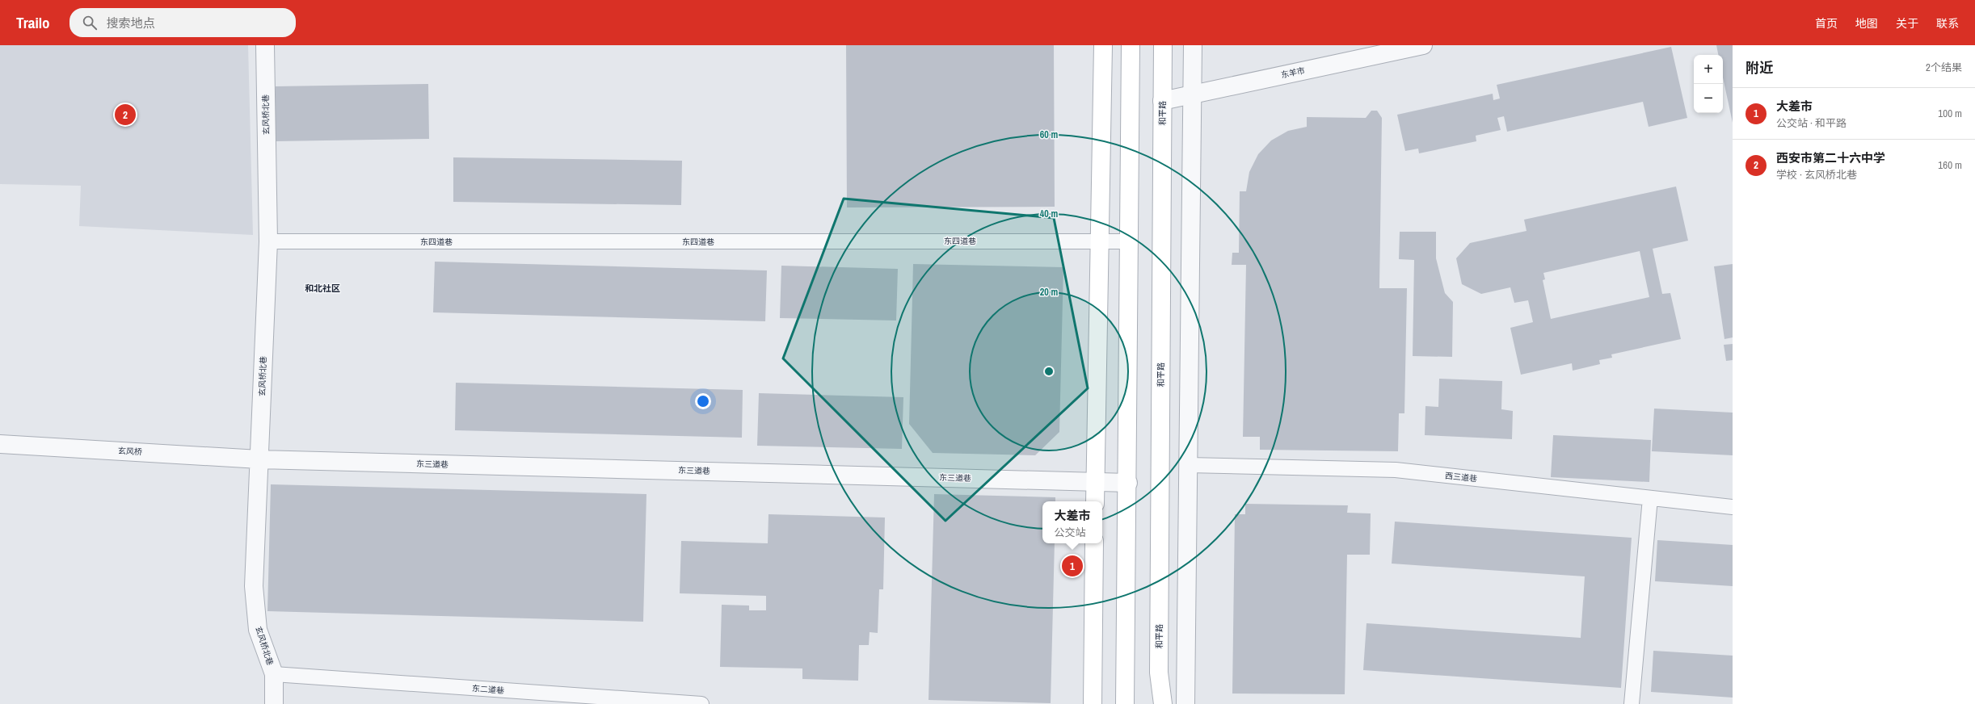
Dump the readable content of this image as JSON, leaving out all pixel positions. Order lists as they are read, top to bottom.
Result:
{
  "streets": {
    "main road": ["和平路"],
    "street": [
      "东羊市",
      "玄风桥北巷",
      "玄风桥",
      "东三道巷"
    ],
    "lane": ["东四道巷", "西三道巷", "东二道巷"]
  },
  "crossings": [
    ["东羊市", "和平路"],
    ["玄风桥北巷", "东四道巷"],
    ["玄风桥北巷", "玄风桥"],
    ["玄风桥北巷", "东三道巷"],
    ["玄风桥北巷", "东二道巷"],
    ["玄风桥", "东三道巷"]
  ],
  "districts": ["和北社区"],
  "page": {
    "header": "Trailo",
    "search": "搜索地点",
    "nav": [
      "首页",
      "地图",
      "关于",
      "联系"
    ],
    "heading": ["附近", "2个结果"],
    "map_buttons": ["+", "−"],
    "list": [
      {
        "mark": "1",
        "name": "大差市",
        "note": "公交站 · 和平路",
        "value": "100 m"
      },
      {
        "mark": "2",
        "name": "西安市第二十六中学",
        "note": "学校 · 玄风桥北巷",
        "value": "160 m"
      }
    ],
    "pins": ["2", "1"],
    "popup": ["大差市", "公交站"]
  },
  "rings": ["60 m", "40 m", "20 m"]
}
